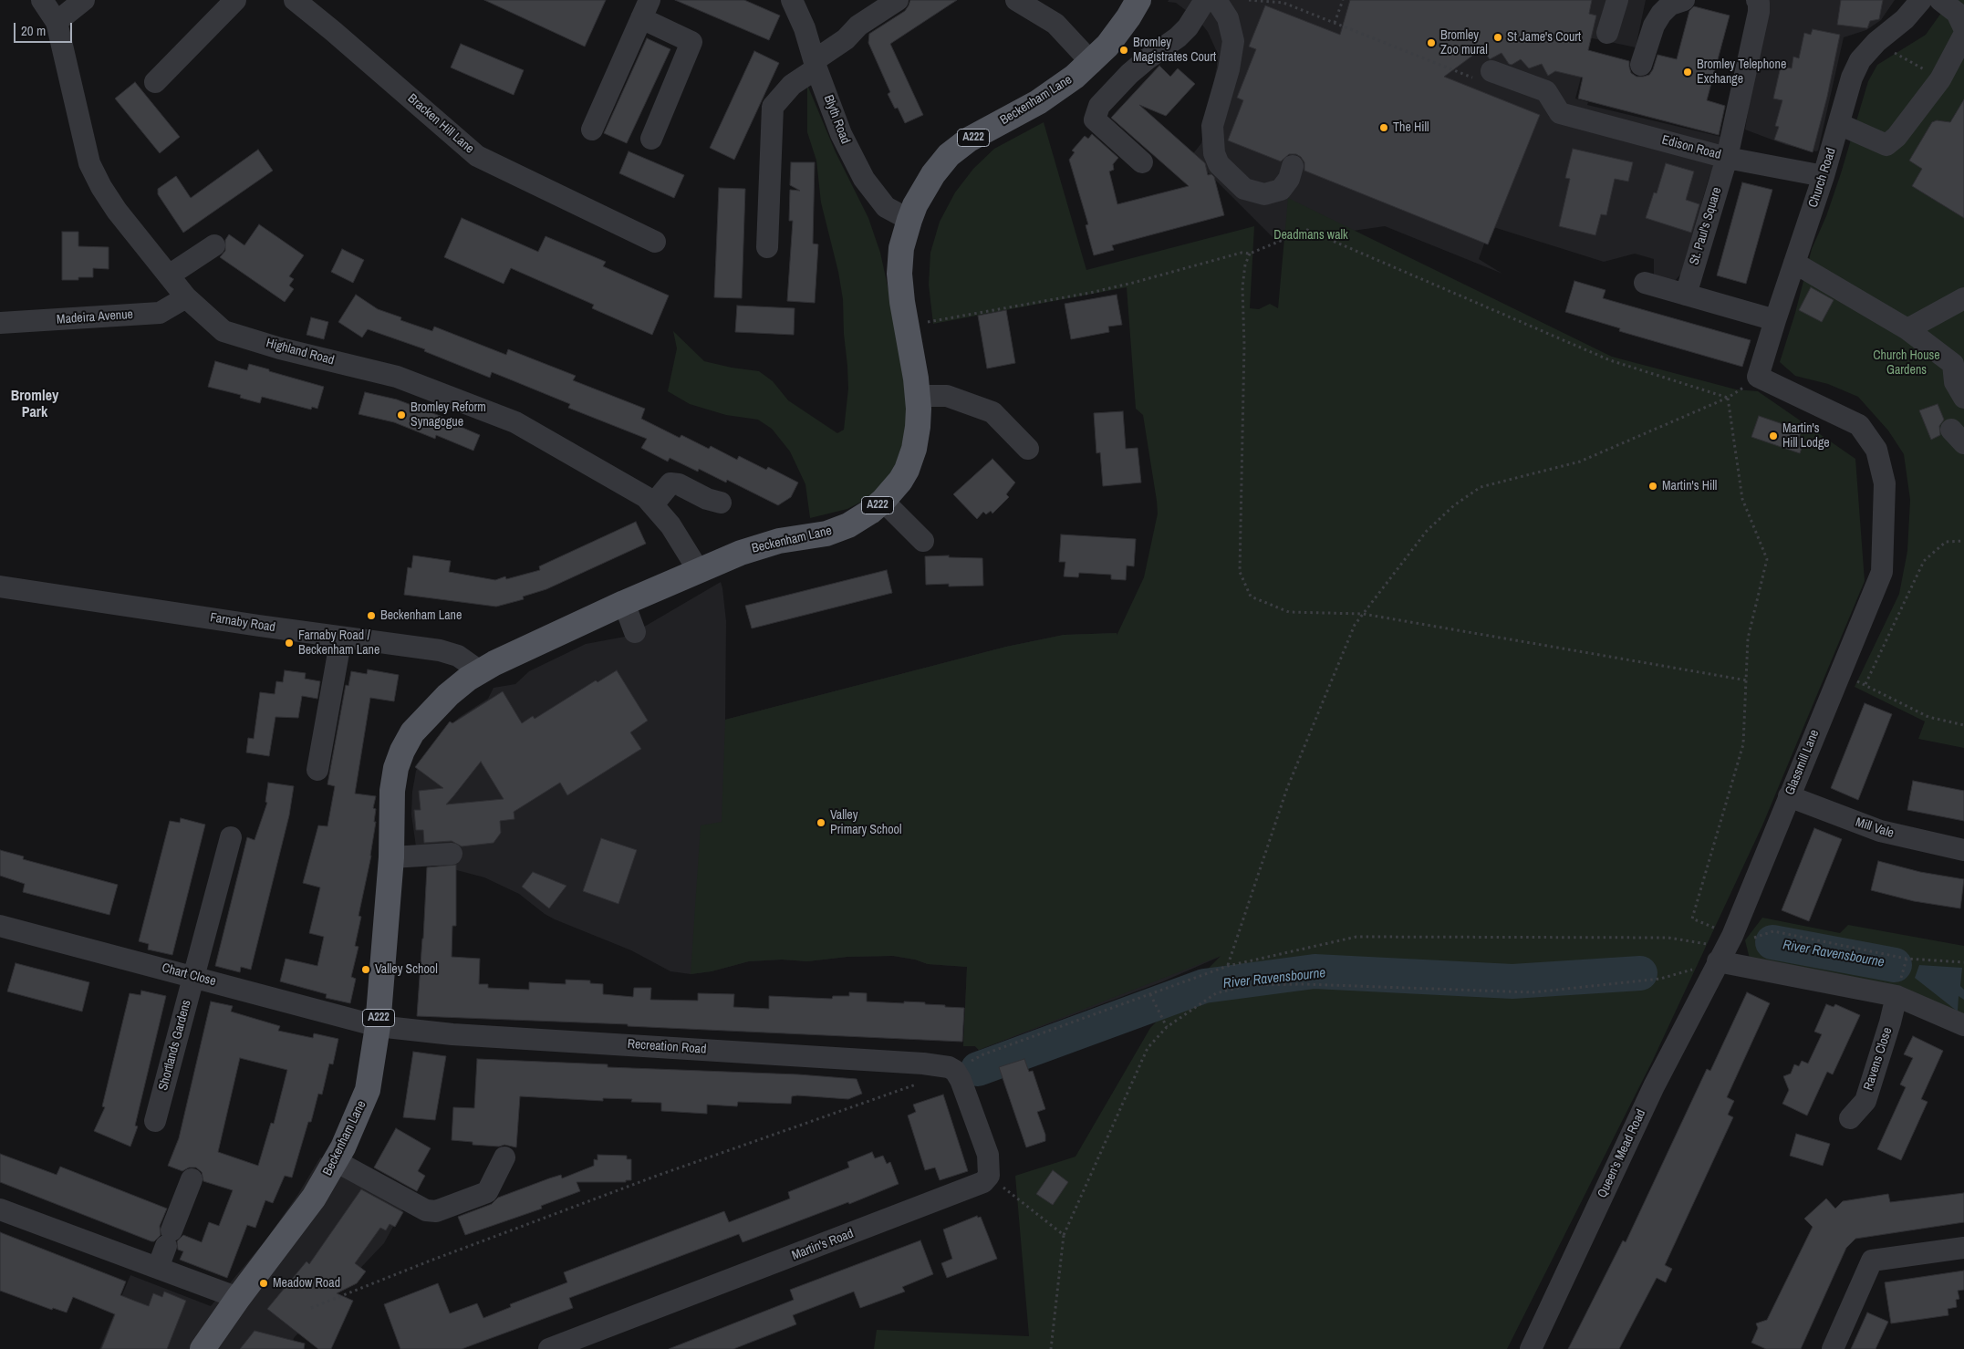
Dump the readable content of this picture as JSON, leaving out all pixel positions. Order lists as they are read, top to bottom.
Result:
{
  "streets": {
    "main road": ["Beckenham Lane", "A222"],
    "street": [
      "Blyth Road",
      "Bracken Hill Lane",
      "Edison Road",
      "Church Road",
      "St. Paul's Square",
      "Madeira Avenue",
      "Highland Road",
      "Farnaby Road",
      "Glassmill Lane",
      "Mill Vale",
      "Chart Close",
      "Shortlands Gardens",
      "Recreation Road",
      "Ravens Close",
      "Queen's Mead Road",
      "Martin's Road"
    ]
  },
  "crossings": [
    ["Beckenham Lane", "Blyth Road"],
    ["Beckenham Lane", "Highland Road"],
    ["Beckenham Lane", "Farnaby Road"],
    ["Beckenham Lane", "Chart Close"],
    ["Beckenham Lane", "Recreation Road"],
    ["Edison Road", "Church Road"],
    ["Edison Road", "St. Paul's Square"],
    ["Church Road", "Glassmill Lane"],
    ["Madeira Avenue", "Highland Road"],
    ["Glassmill Lane", "Mill Vale"],
    ["Glassmill Lane", "Queen's Mead Road"],
    ["Chart Close", "Shortlands Gardens"],
    ["Chart Close", "Recreation Road"]
  ],
  "districts": ["Bromley Park"],
  "water": ["River Ravensbourne"],
  "parks": ["Deadmans walk", "Church House Gardens"],
  "places": [
    "St Jame's Court",
    "Bromley Zoo mural",
    "Bromley Magistrates Court",
    "Bromley Telephone Exchange",
    "The Hill",
    "Bromley Reform Synagogue",
    "Martin's Hill Lodge",
    "Martin's Hill",
    "Beckenham Lane",
    "Farnaby Road / Beckenham Lane",
    "Valley Primary School",
    "Valley School",
    "Meadow Road"
  ],
  "scale_bar": "20 m"
}
